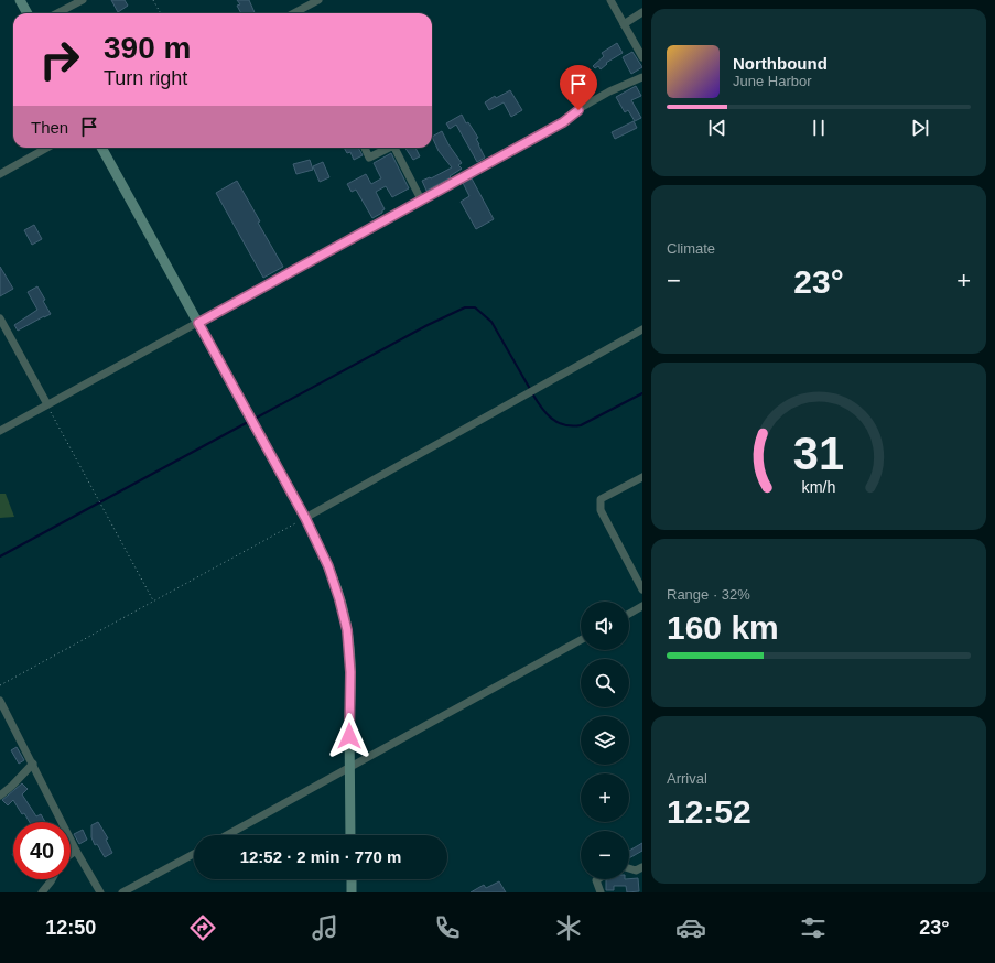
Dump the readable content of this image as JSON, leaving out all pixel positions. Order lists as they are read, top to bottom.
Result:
{
  "page": {
    "turn": ["390 m", "Turn right"],
    "song": ["Northbound", "June Harbor"],
    "then": "Then",
    "tile": [
      "Climate",
      ["Range · 32%", "160 km"],
      ["Arrival", "12:52"]
    ],
    "heat": ["−", "23°", "+"],
    "map_buttons": ["+", "−"],
    "limit": "40",
    "trip": "12:52 · 2 min · 770 m",
    "tabs": ["12:50", "23°"],
    "gauge": ["31", "km/h"]
  }
}
